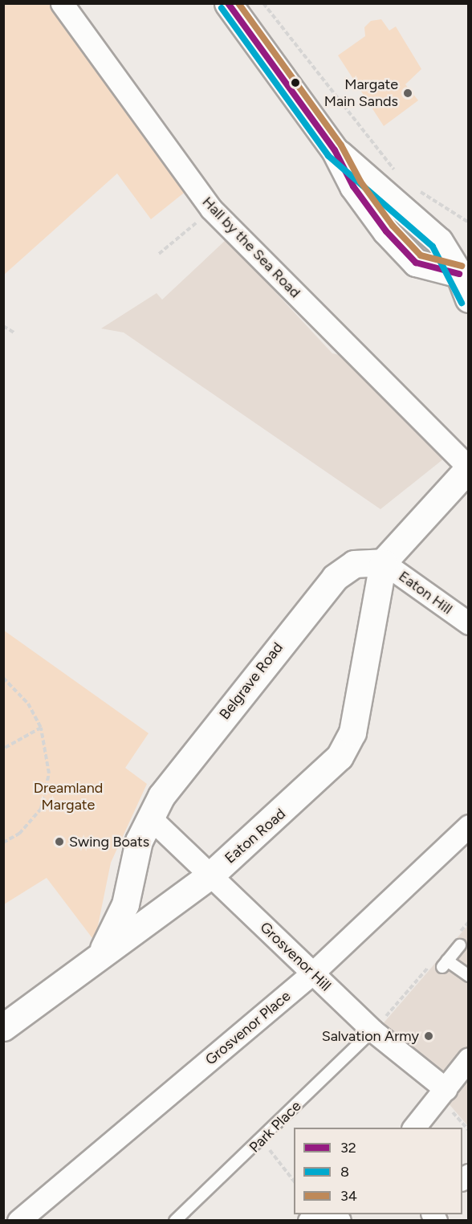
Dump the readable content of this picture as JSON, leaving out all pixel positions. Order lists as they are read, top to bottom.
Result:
{
  "streets": {
    "main road": ["Belgrave Road", "Eaton Road"],
    "street": [
      "Hall by the Sea Road",
      "Eaton Hill",
      "Grosvenor Hill",
      "Grosvenor Place"
    ],
    "lane": ["Park Place"]
  },
  "crossings": [
    ["Eaton Hill", "Belgrave Road"],
    ["Eaton Hill", "Eaton Road"],
    ["Belgrave Road", "Eaton Road"],
    ["Belgrave Road", "Grosvenor Hill"],
    ["Eaton Road", "Grosvenor Hill"],
    ["Grosvenor Hill", "Grosvenor Place"],
    ["Grosvenor Hill", "Park Place"]
  ],
  "parks": ["Dreamland Margate"],
  "places": ["Margate Main Sands", "Swing Boats", "Salvation Army"],
  "lines": ["transit line 32", "transit line 34", "transit line 8"],
  "legend": ["32", "8", "34"]
}
